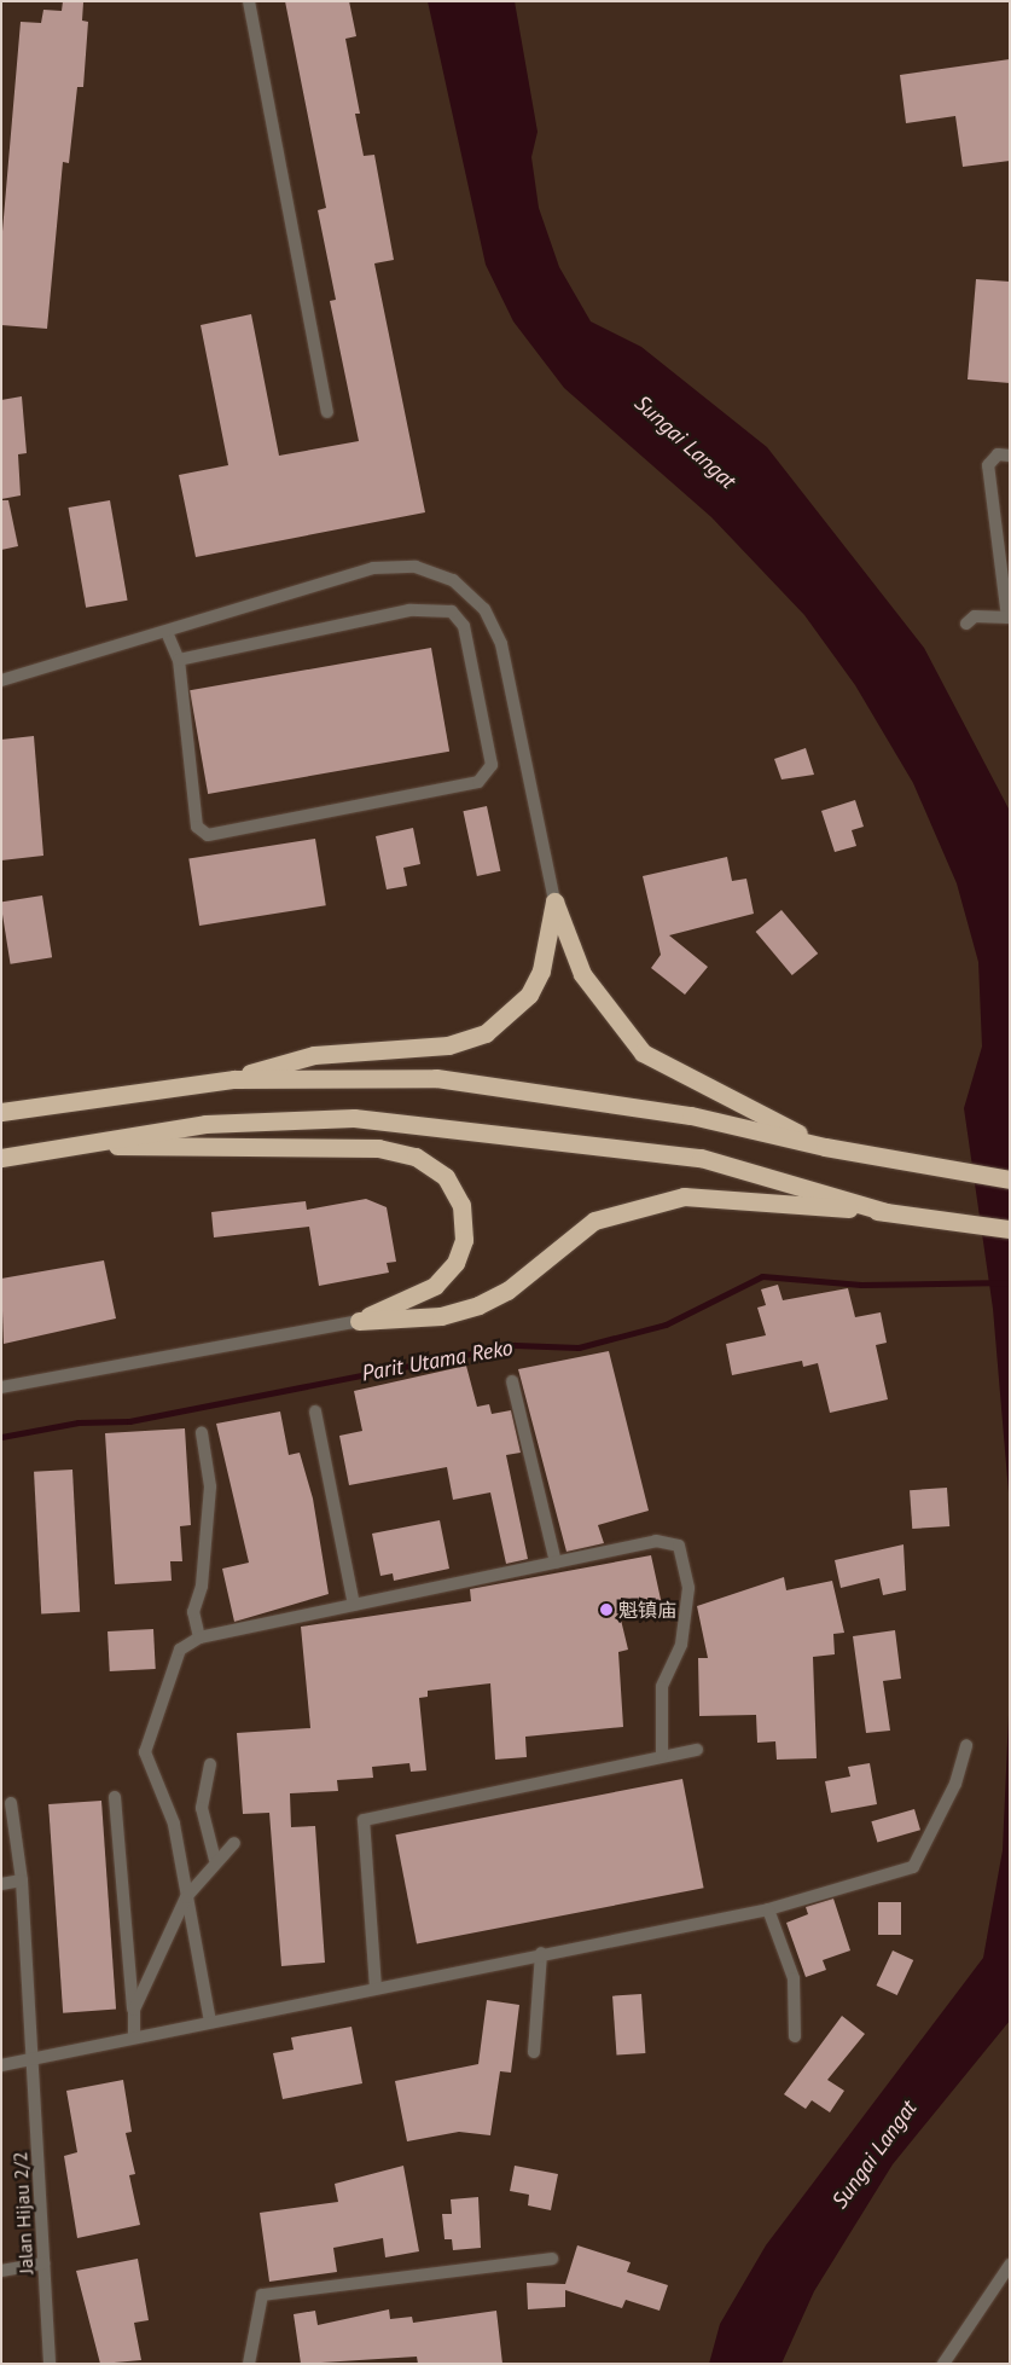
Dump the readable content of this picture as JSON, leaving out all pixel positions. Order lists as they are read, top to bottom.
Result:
{
  "streets": {
    "street": ["Jalan Hijau 2/2"]
  },
  "water": ["Sungai Langat", "Parit Utama Reko"],
  "places": ["魁镇庙"]
}
